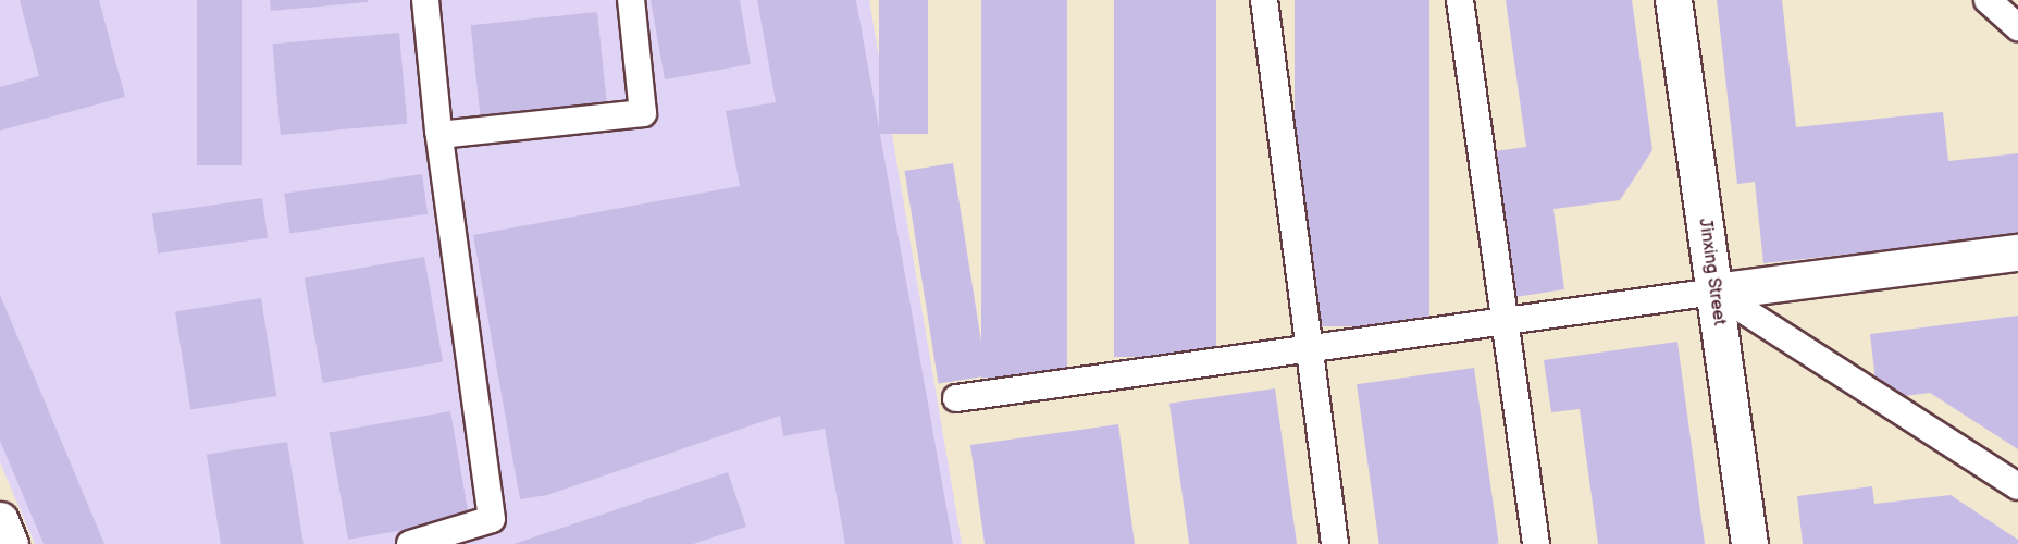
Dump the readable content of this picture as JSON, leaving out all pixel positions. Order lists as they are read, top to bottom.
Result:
{
  "streets": {
    "street": ["Jinxing Street"]
  }
}
